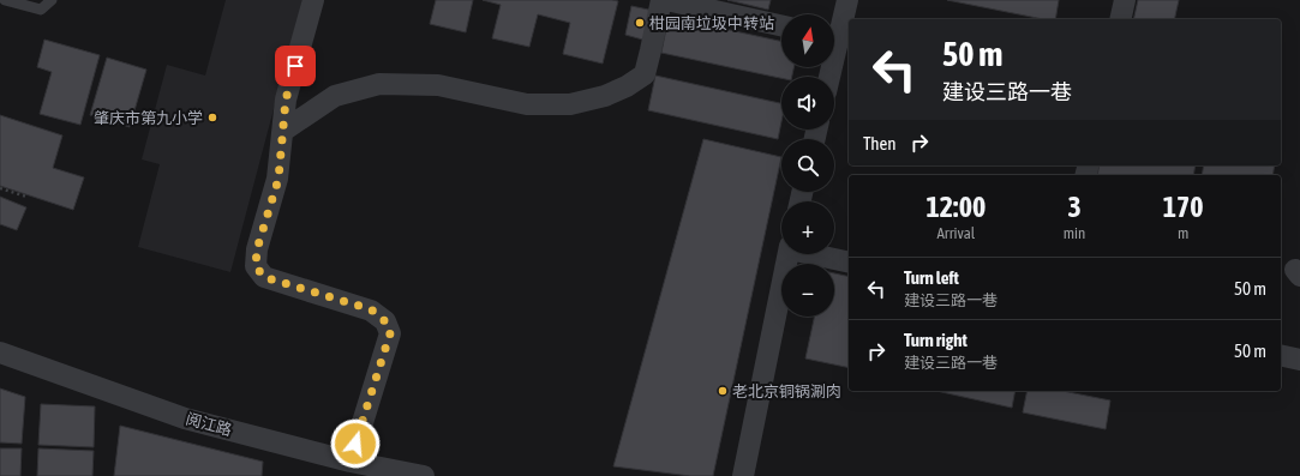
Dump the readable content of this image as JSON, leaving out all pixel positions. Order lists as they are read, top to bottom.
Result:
{
  "streets": {
    "street": ["阅江路"]
  },
  "places": ["柑园南垃圾中转站", "肇庆市第九小学", "老北京铜锅涮肉"],
  "north": "top",
  "page": {
    "map_buttons": ["+", "−"],
    "turn": ["50 m", "建设三路一巷"],
    "then": "Then",
    "eta": [
      "12:00",
      "Arrival",
      "3",
      "min",
      "170",
      "m"
    ],
    "list": [
      {
        "name": "Turn left",
        "note": "建设三路一巷",
        "value": "50 m"
      },
      {
        "name": "Turn right",
        "note": "建设三路一巷",
        "value": "50 m"
      }
    ]
  }
}
